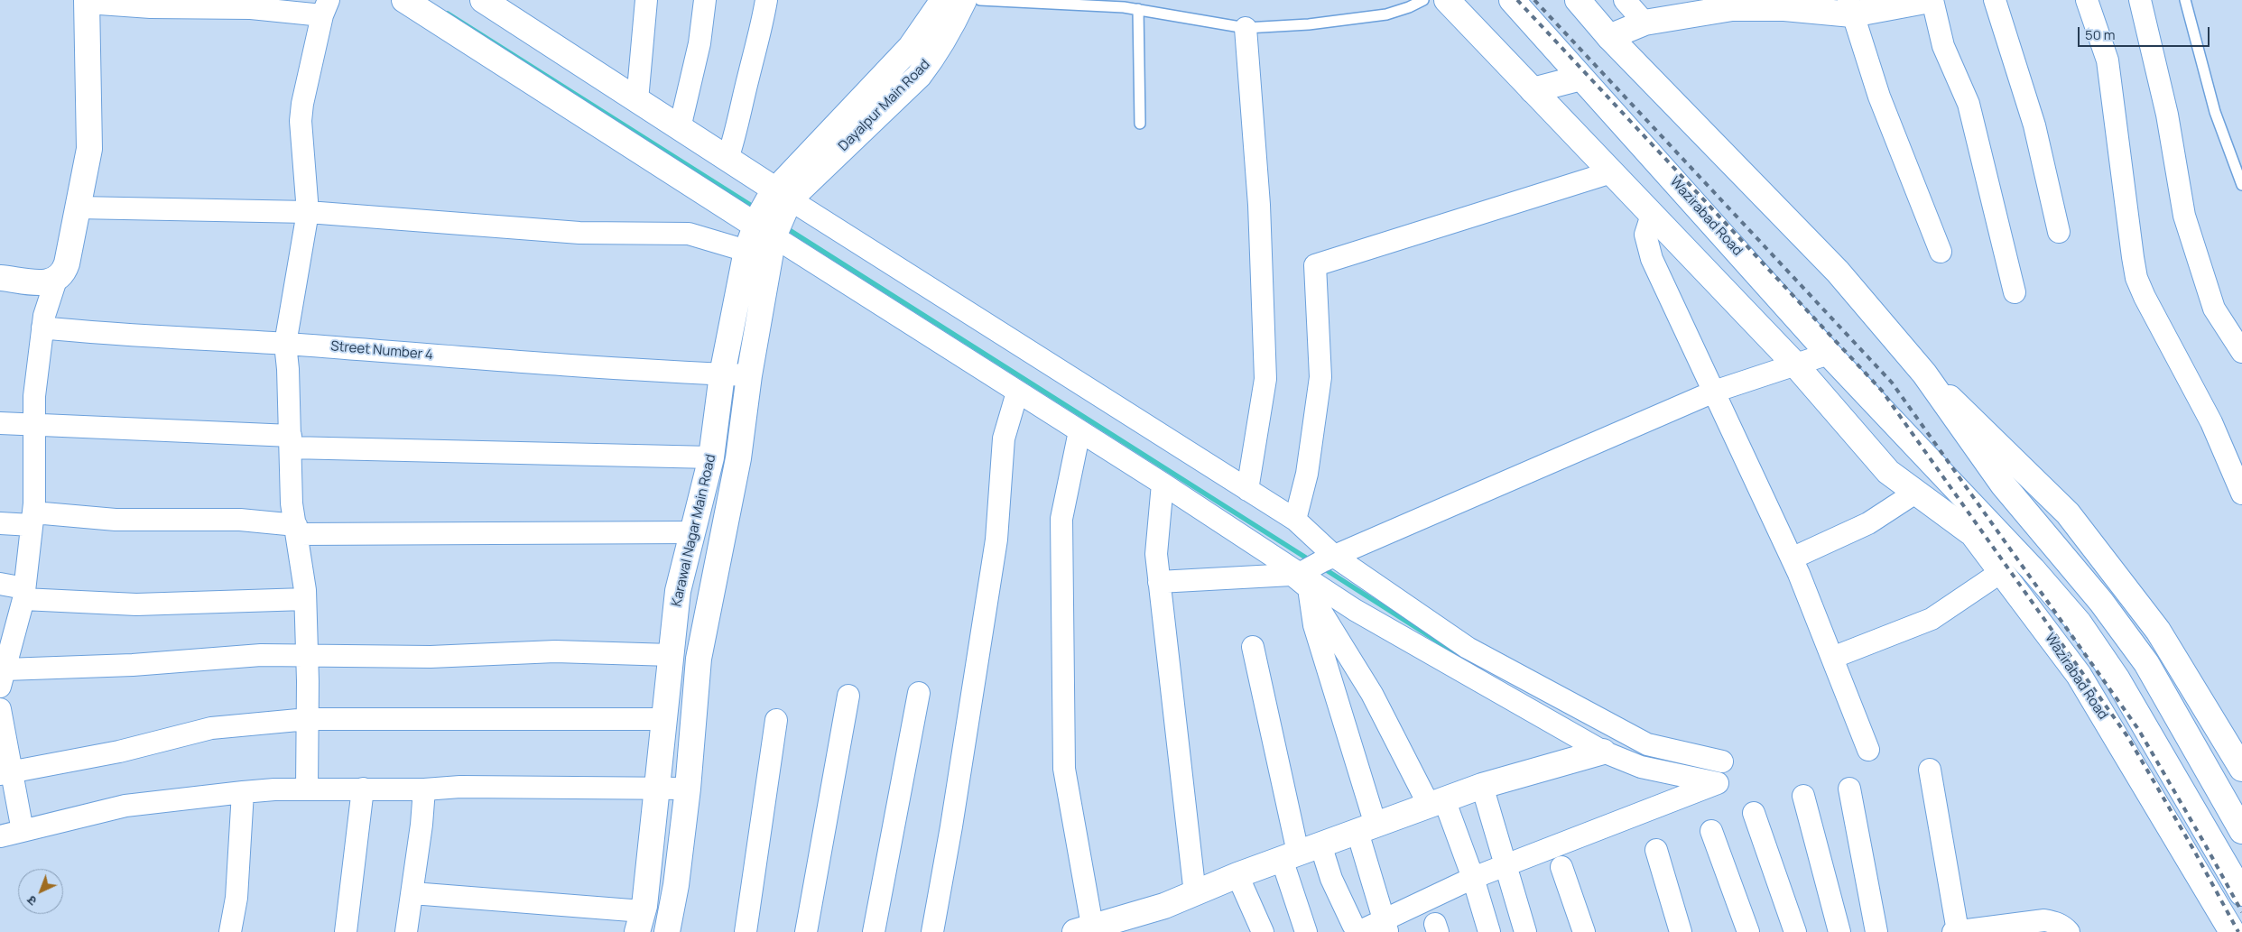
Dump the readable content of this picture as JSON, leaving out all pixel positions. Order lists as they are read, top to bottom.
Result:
{
  "streets": {
    "main road": ["Dayalpur Main Road", "Wazirabad Road", "Karawal Nagar Main Road"],
    "street": ["Street Number 4"]
  },
  "crossings": [
    ["Dayalpur Main Road", "Karawal Nagar Main Road"],
    ["Street Number 4", "Karawal Nagar Main Road"]
  ],
  "scale_bar": "50 m",
  "north": "bottom left"
}
